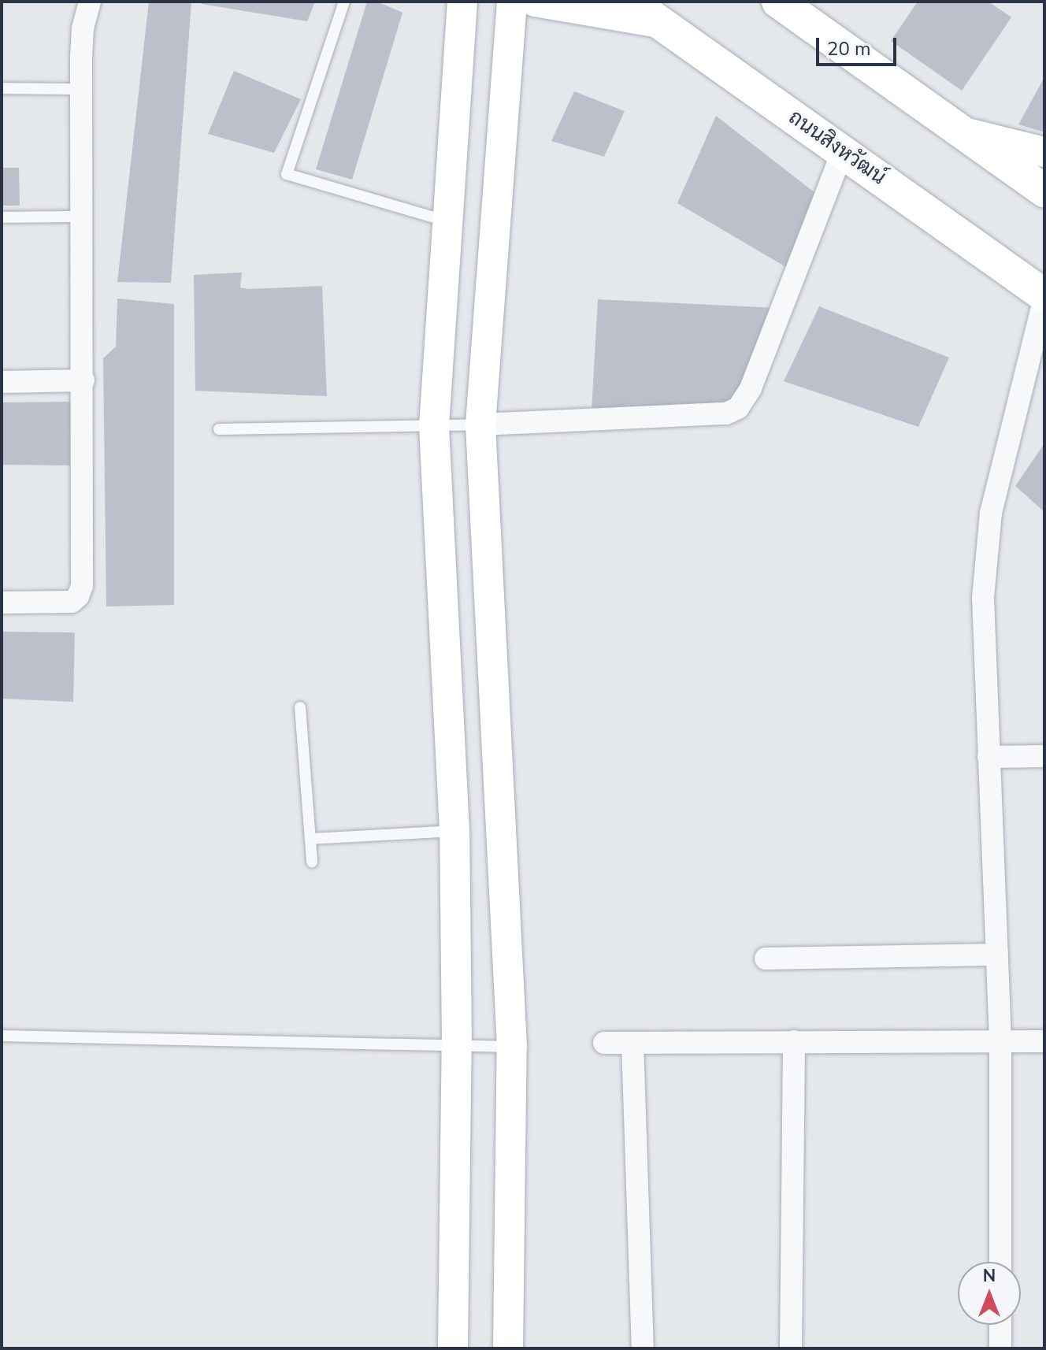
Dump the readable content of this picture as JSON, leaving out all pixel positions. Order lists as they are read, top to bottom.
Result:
{
  "streets": {
    "main road": ["ถนนสิงหวัฒน์"]
  },
  "scale_bar": "20 m",
  "north": "top"
}
